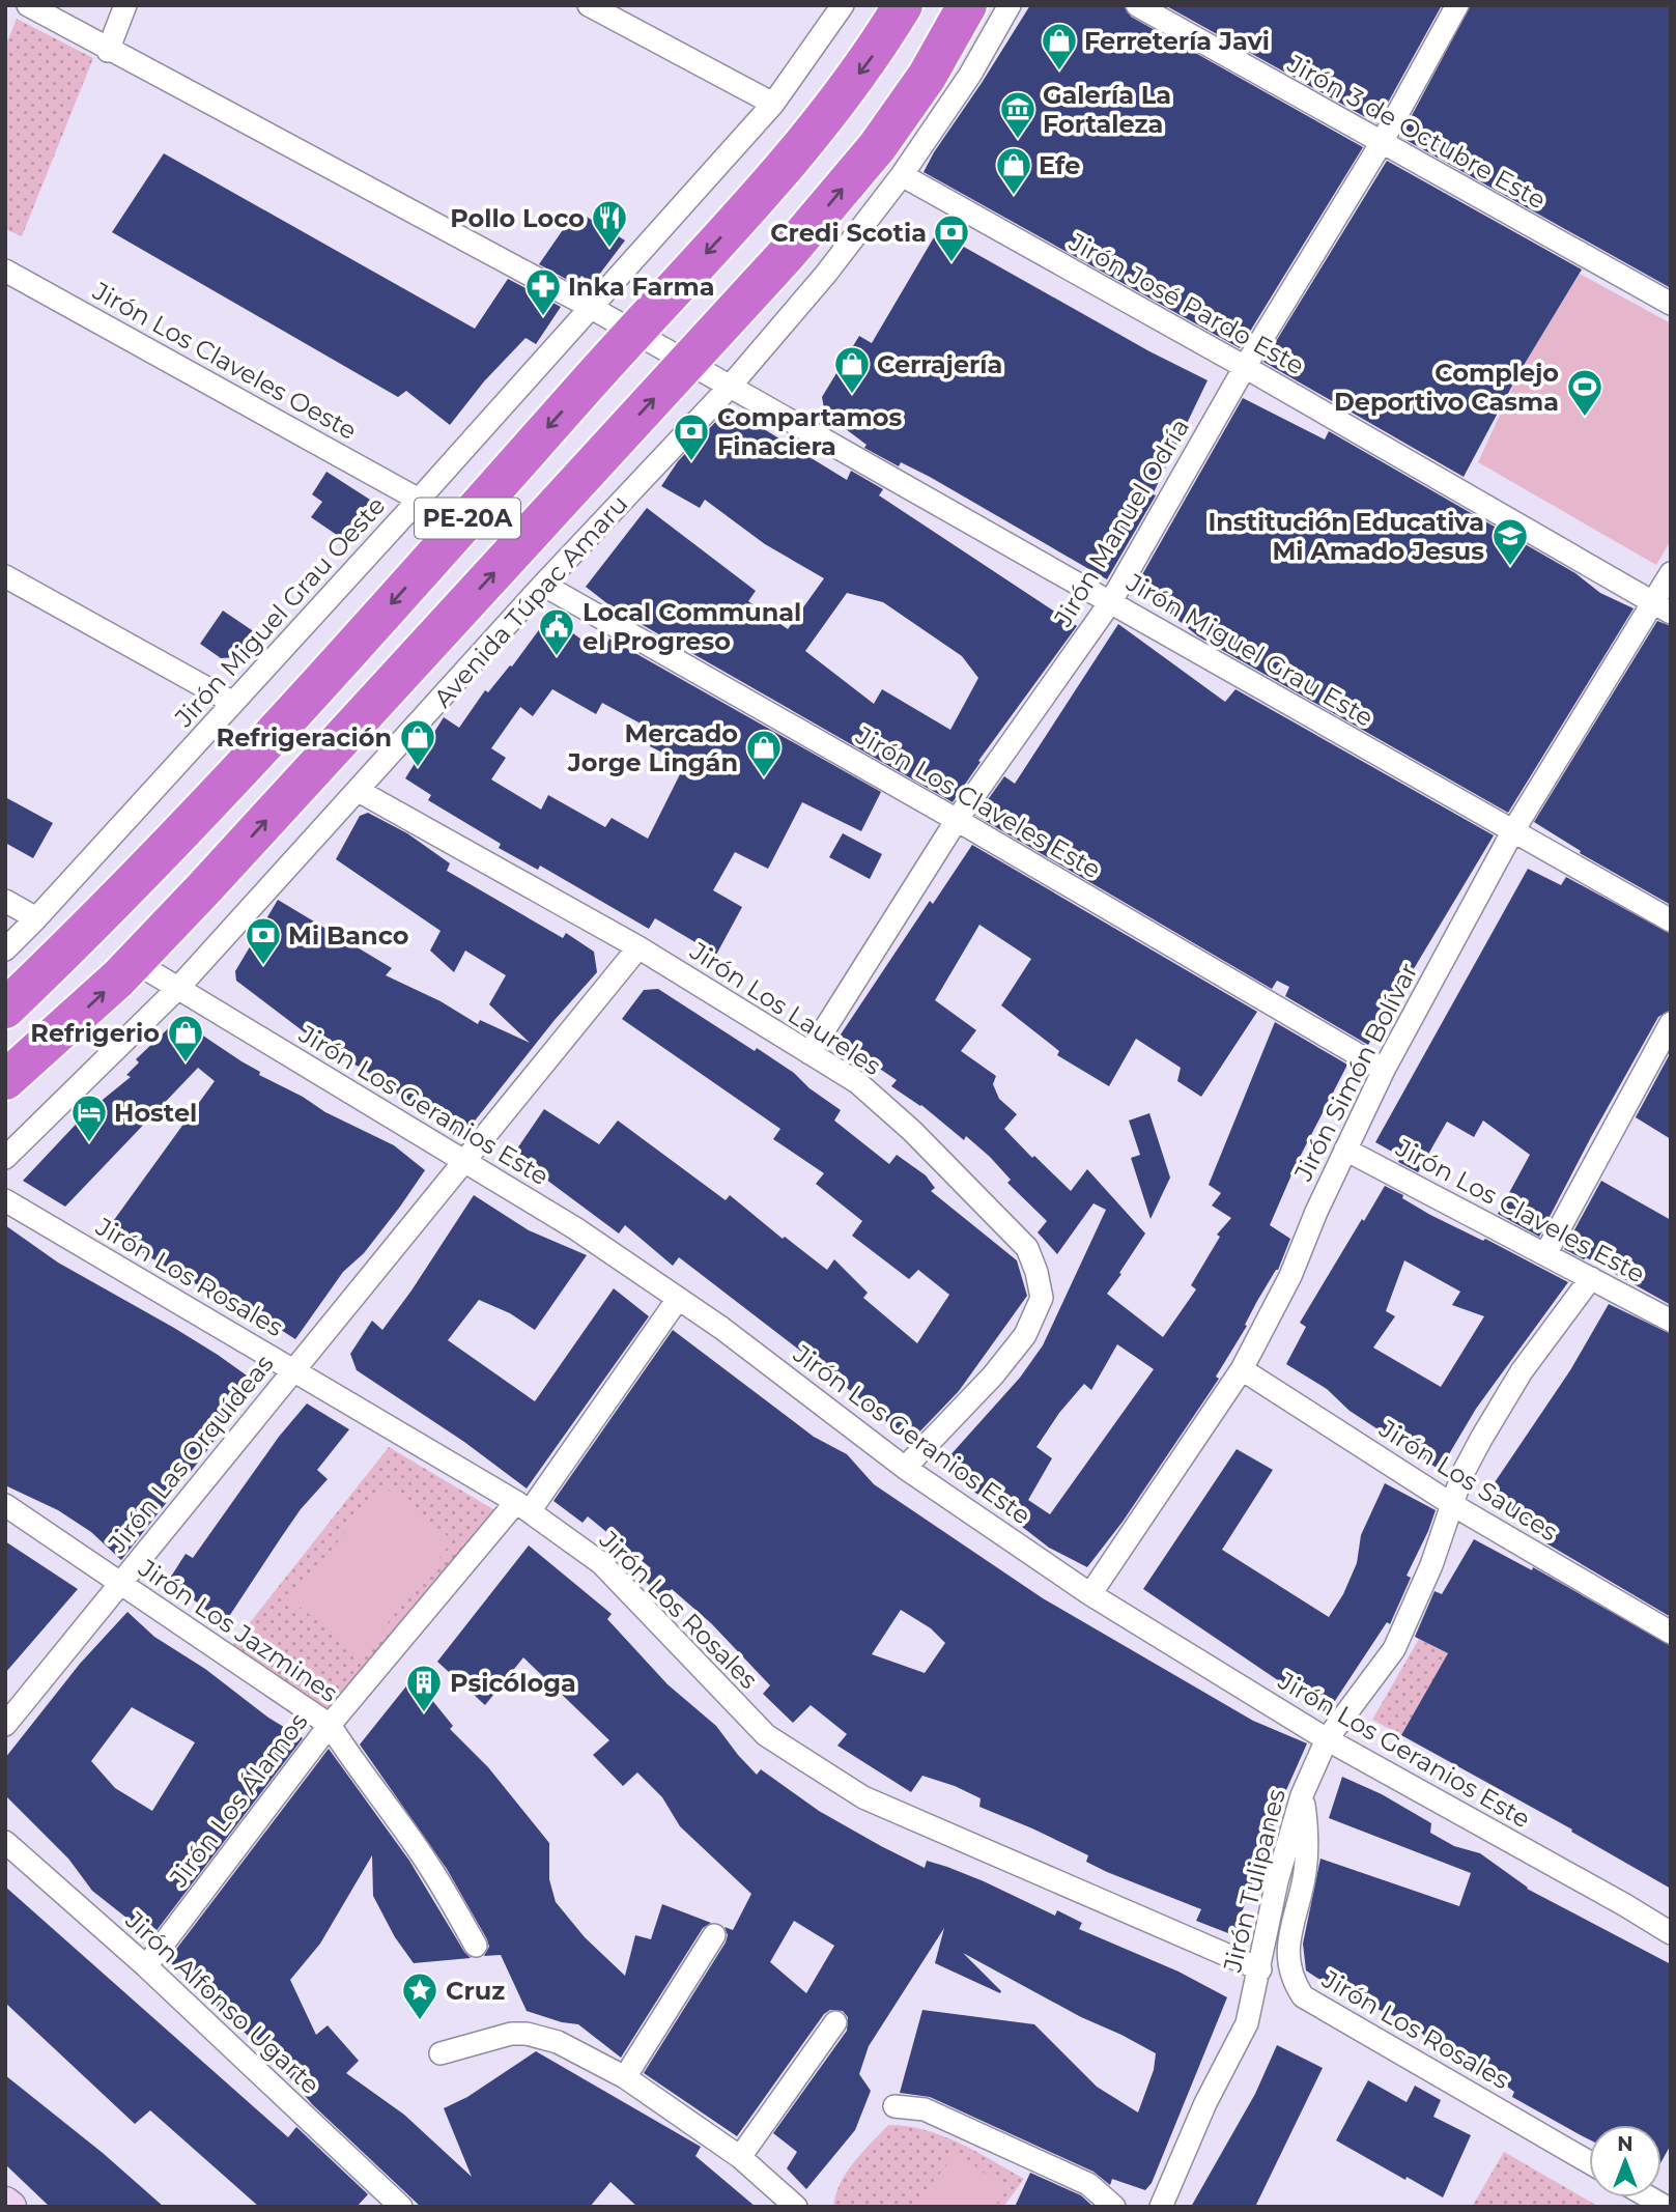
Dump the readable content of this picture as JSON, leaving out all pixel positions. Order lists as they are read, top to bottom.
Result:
{
  "streets": {
    "highway": ["PE-20A", "Avenida Túpac Amaru"],
    "street": [
      "Jirón 3 de Octubre Este",
      "Jirón José Pardo Este",
      "Jirón Los Claveles Oeste",
      "Jirón Manuel Odría",
      "Jirón Miguel Grau Oeste",
      "Jirón Miguel Grau Este",
      "Jirón Los Claveles Este",
      "Jirón Los Laureles",
      "Jirón Simón Bolívar",
      "Jirón Los Geranios Este",
      "Jirón Los Rosales",
      "Jirón Las Orquídeas",
      "Jirón Los Sauces",
      "Jirón Los Jazmines",
      "Jirón Los Álamos",
      "Jirón Tulipanes",
      "Jirón Alfonso Ugarte"
    ]
  },
  "crossings": [
    ["Jirón 3 de Octubre Este", "Jirón Manuel Odría"],
    ["Jirón José Pardo Este", "Jirón Manuel Odría"],
    ["Jirón José Pardo Este", "Avenida Túpac Amaru"],
    ["Jirón José Pardo Este", "Jirón Simón Bolívar"],
    ["Jirón Los Claveles Oeste", "Jirón Miguel Grau Oeste"],
    ["Jirón Manuel Odría", "Jirón Miguel Grau Este"],
    ["Jirón Manuel Odría", "Jirón Los Claveles Este"],
    ["Jirón Manuel Odría", "Jirón Los Laureles"],
    ["Avenida Túpac Amaru", "Jirón Miguel Grau Este"],
    ["Avenida Túpac Amaru", "Jirón Los Claveles Este"],
    ["Avenida Túpac Amaru", "Jirón Los Laureles"],
    ["Avenida Túpac Amaru", "Jirón Los Geranios Este"],
    ["Jirón Miguel Grau Este", "Jirón Simón Bolívar"],
    ["Jirón Los Claveles Este", "Jirón Simón Bolívar"],
    ["Jirón Los Claveles Este", "Jirón Tulipanes"],
    ["Jirón Los Laureles", "Jirón Los Geranios Este"],
    ["Jirón Los Laureles", "Jirón Las Orquídeas"],
    ["Jirón Simón Bolívar", "Jirón Los Geranios Este"],
    ["Jirón Simón Bolívar", "Jirón Los Sauces"],
    ["Jirón Los Geranios Este", "Jirón Las Orquídeas"],
    ["Jirón Los Geranios Este", "Jirón Los Álamos"],
    ["Jirón Los Geranios Este", "Jirón Tulipanes"],
    ["Jirón Los Rosales", "Jirón Las Orquídeas"],
    ["Jirón Los Rosales", "Jirón Los Álamos"],
    ["Jirón Los Rosales", "Jirón Tulipanes"],
    ["Jirón Las Orquídeas", "Jirón Los Jazmines"],
    ["Jirón Los Sauces", "Jirón Tulipanes"],
    ["Jirón Los Jazmines", "Jirón Los Álamos"],
    ["Jirón Los Álamos", "Jirón Alfonso Ugarte"]
  ],
  "places": {
    "shop": [
      "Ferretería Javi",
      "Efe",
      "Cerrajería",
      "Refrigeración",
      "Mercado Jorge Lingán",
      "Refrigerio"
    ],
    "museum": ["Galería La Fortaleza"],
    "restaurant": ["Pollo Loco"],
    "bank": ["Credi Scotia", "Compartamos Finaciera", "Mi Banco"],
    "pharmacy": ["Inka Farma"],
    "sports": ["Complejo Deportivo Casma"],
    "school or university": ["Institución Educativa Mi Amado Jesus"],
    "public building": ["Local Communal el Progreso"],
    "hotel": ["Hostel"],
    "building": ["Psicóloga"],
    "place": ["Cruz"]
  },
  "north": "top"
}
